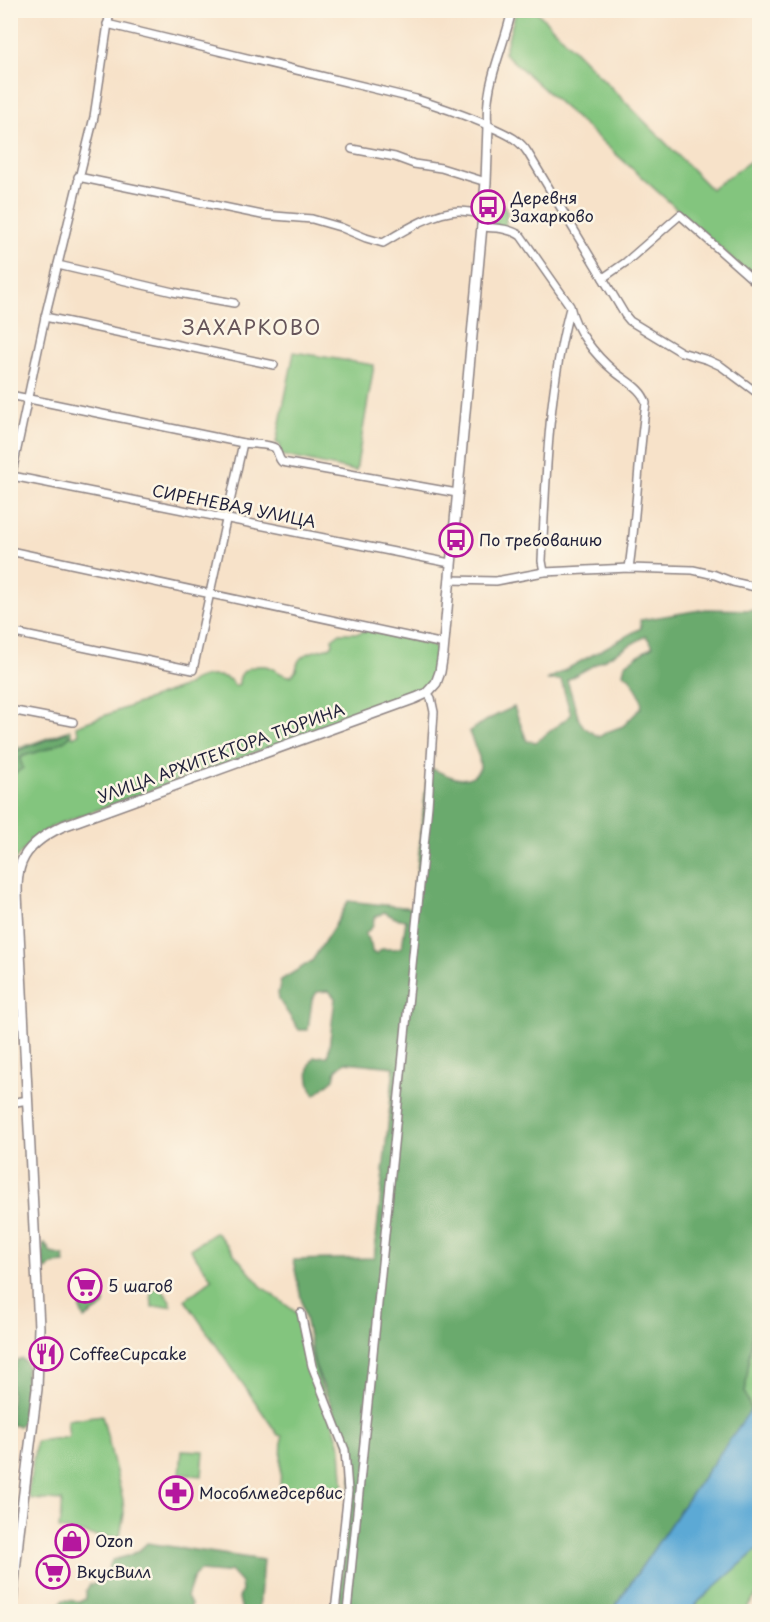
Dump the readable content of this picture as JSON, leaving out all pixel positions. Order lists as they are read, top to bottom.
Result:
{
  "streets": {
    "street": ["СИРЕНЕВАЯ УЛИЦА", "УЛИЦА АРХИТЕКТОРА ТЮРИНА"]
  },
  "districts": ["ЗАХАРКОВО"],
  "places": {
    "bus stop": ["Деревня Захарково", "По требованию"],
    "supermarket": ["5 шагов", "ВкусВилл"],
    "restaurant": ["CoffeeCupcake"],
    "pharmacy": ["Мособлмедсервис"],
    "shop": ["Ozon"]
  }
}
